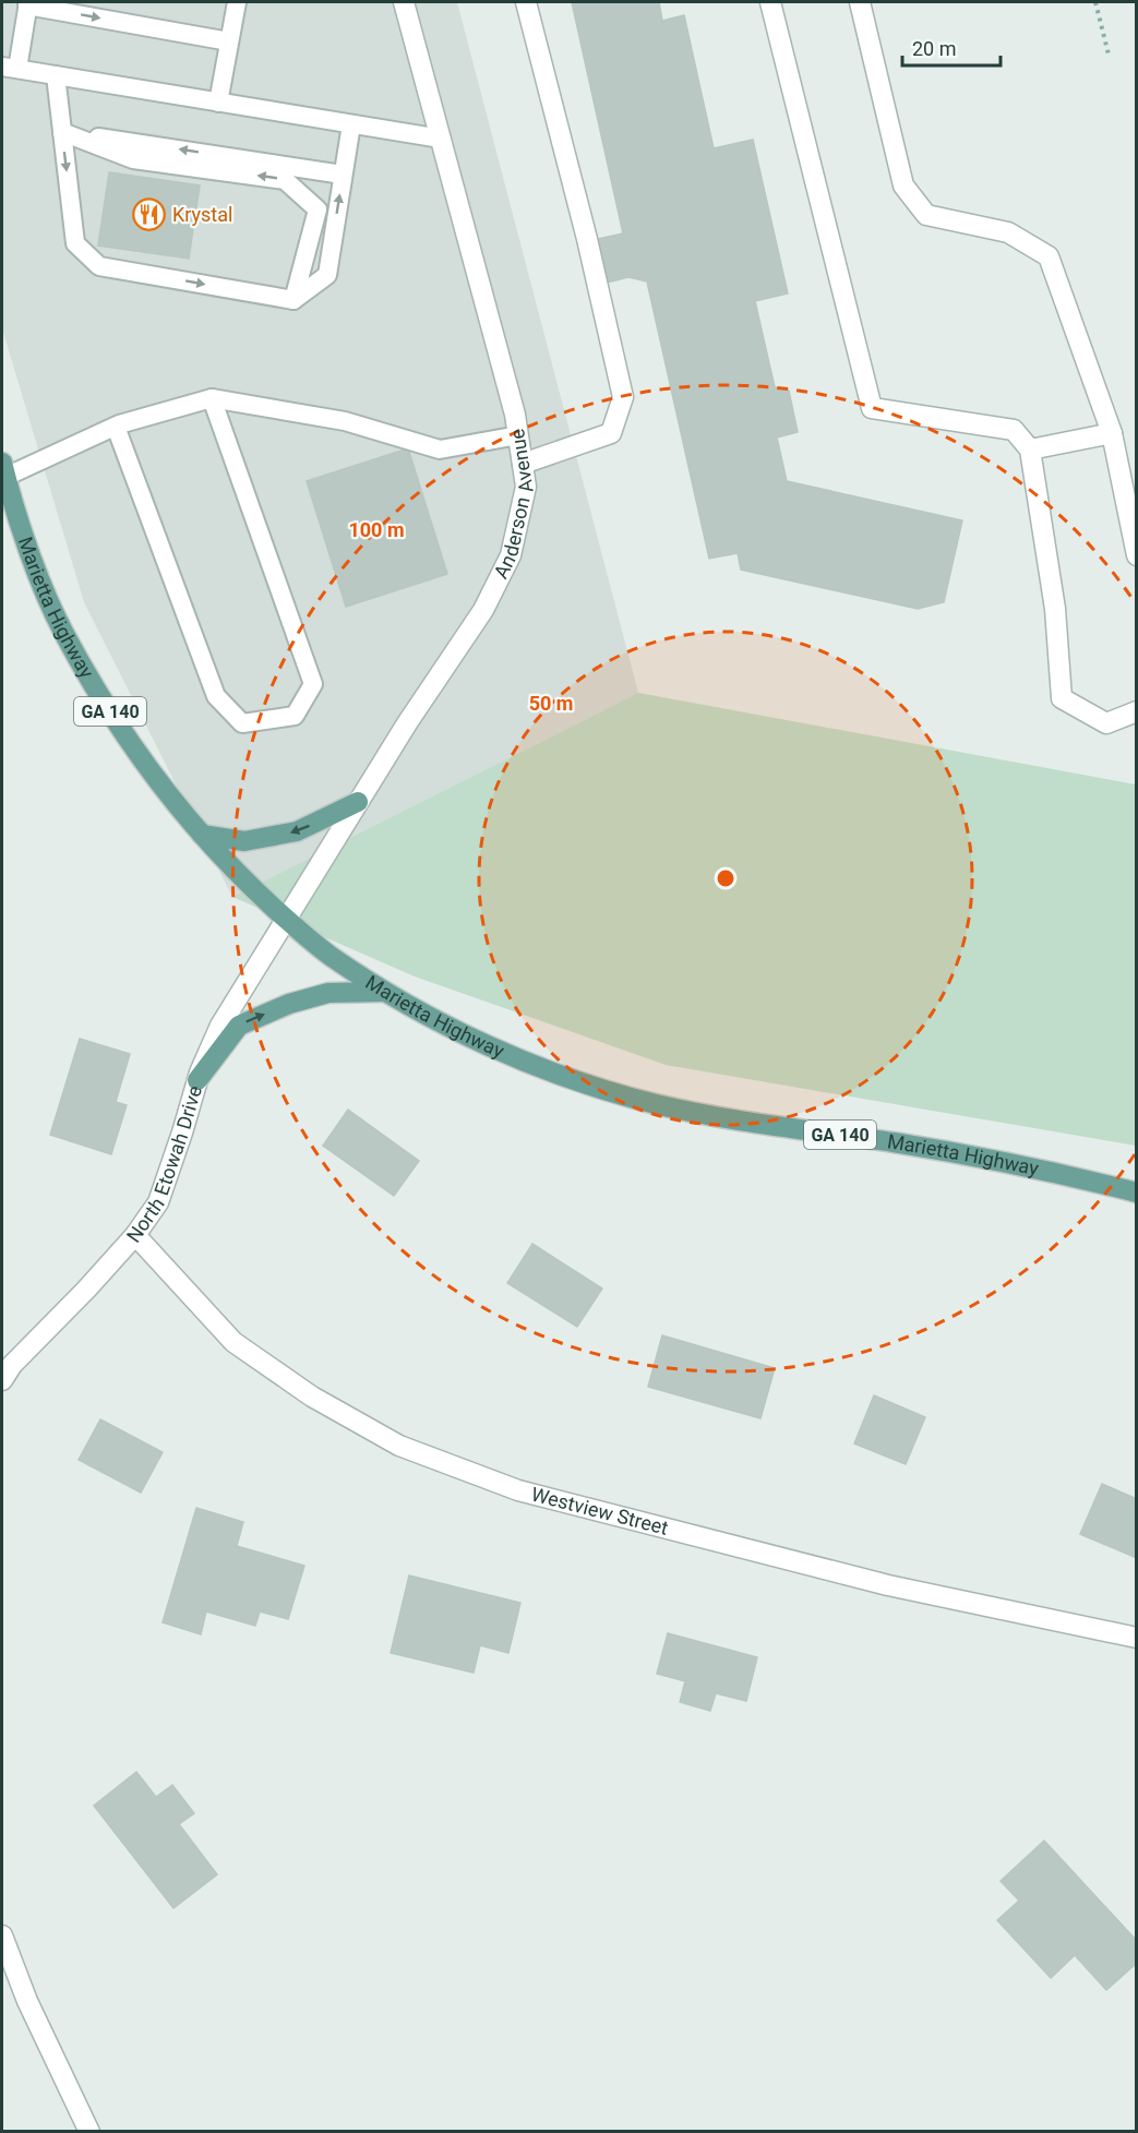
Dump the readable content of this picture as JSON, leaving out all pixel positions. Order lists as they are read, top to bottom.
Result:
{
  "streets": {
    "main road": ["Marietta Highway", "GA 140"],
    "street": ["Anderson Avenue", "North Etowah Drive", "Westview Street"]
  },
  "crossings": [
    ["Anderson Avenue", "Marietta Highway"],
    ["Anderson Avenue", "North Etowah Drive"],
    ["Marietta Highway", "North Etowah Drive"],
    ["North Etowah Drive", "Westview Street"]
  ],
  "places": {
    "restaurant": ["Krystal"]
  },
  "scale_bar": "20 m",
  "rings": ["100 m", "50 m"]
}
